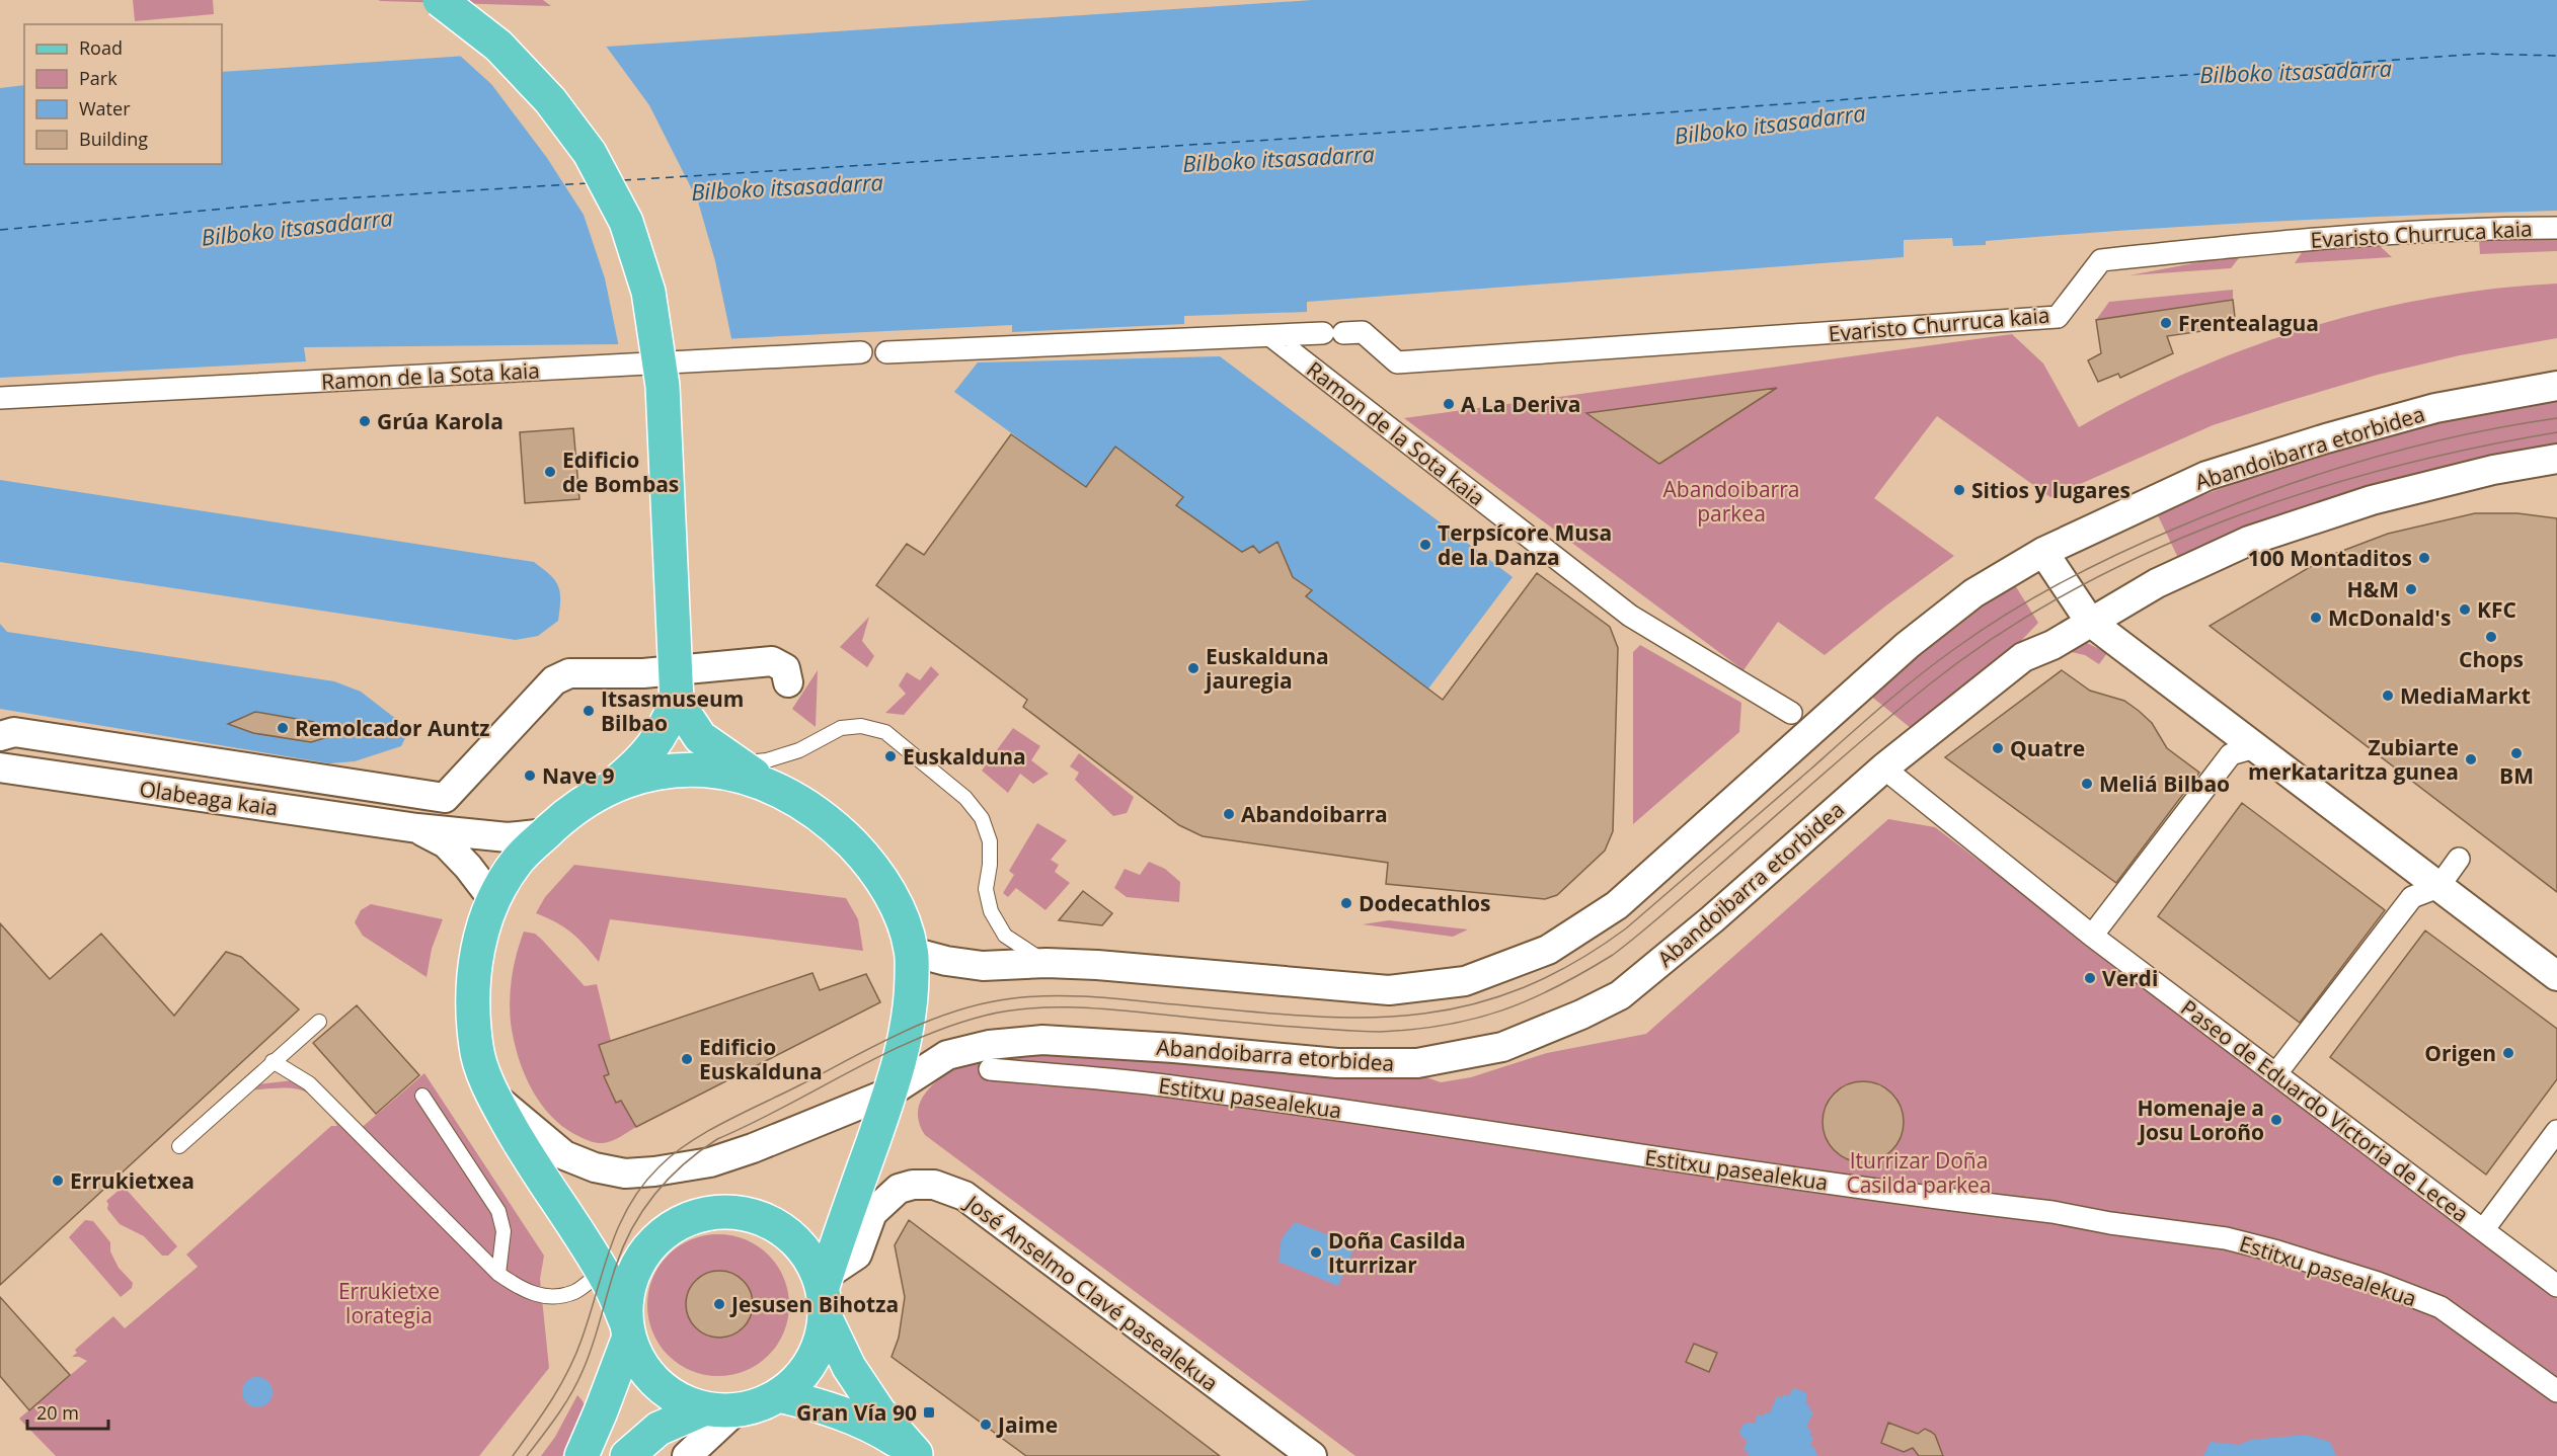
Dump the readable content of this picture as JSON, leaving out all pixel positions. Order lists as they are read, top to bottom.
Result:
{
  "streets": {
    "street": [
      "Evaristo Churruca kaia",
      "Ramon de la Sota kaia",
      "Abandoibarra etorbidea",
      "Olabeaga kaia",
      "Estitxu pasealekua",
      "Paseo de Eduardo Victoria de Lecea",
      "José Anselmo Clavé pasealekua"
    ]
  },
  "crossings": [
    ["Evaristo Churruca kaia", "Ramon de la Sota kaia"]
  ],
  "water": ["Bilboko itsasadarra"],
  "parks": ["Abandoibarra parkea", "Iturrizar Doña Casilda parkea", "Errukietxe lorategia"],
  "places": {
    "other": [
      "Frentealagua",
      "A La Deriva",
      "Grúa Karola",
      "Edificio de Bombas",
      "Sitios y lugares",
      "Terpsícore Musa de la Danza",
      "100 Montaditos",
      "H&M",
      "KFC",
      "McDonald's",
      "Chops",
      "Euskalduna jauregia",
      "MediaMarkt",
      "Itsasmuseum Bilbao",
      "Remolcador Auntz",
      "Quatre",
      "BM",
      "Euskalduna",
      "Zubiarte merkataritza gunea",
      "Nave 9",
      "Meliá Bilbao",
      "Abandoibarra",
      "Dodecathlos",
      "Verdi",
      "Origen",
      "Edificio Euskalduna",
      "Homenaje a Josu Loroño",
      "Errukietxea",
      "Doña Casilda Iturrizar",
      "Jesusen Bihotza",
      "Jaime"
    ],
    "transit": ["Gran Vía 90"]
  },
  "legend": [
    "Road",
    "Park",
    "Water",
    "Building"
  ],
  "scale_bar": "20 m"
}
